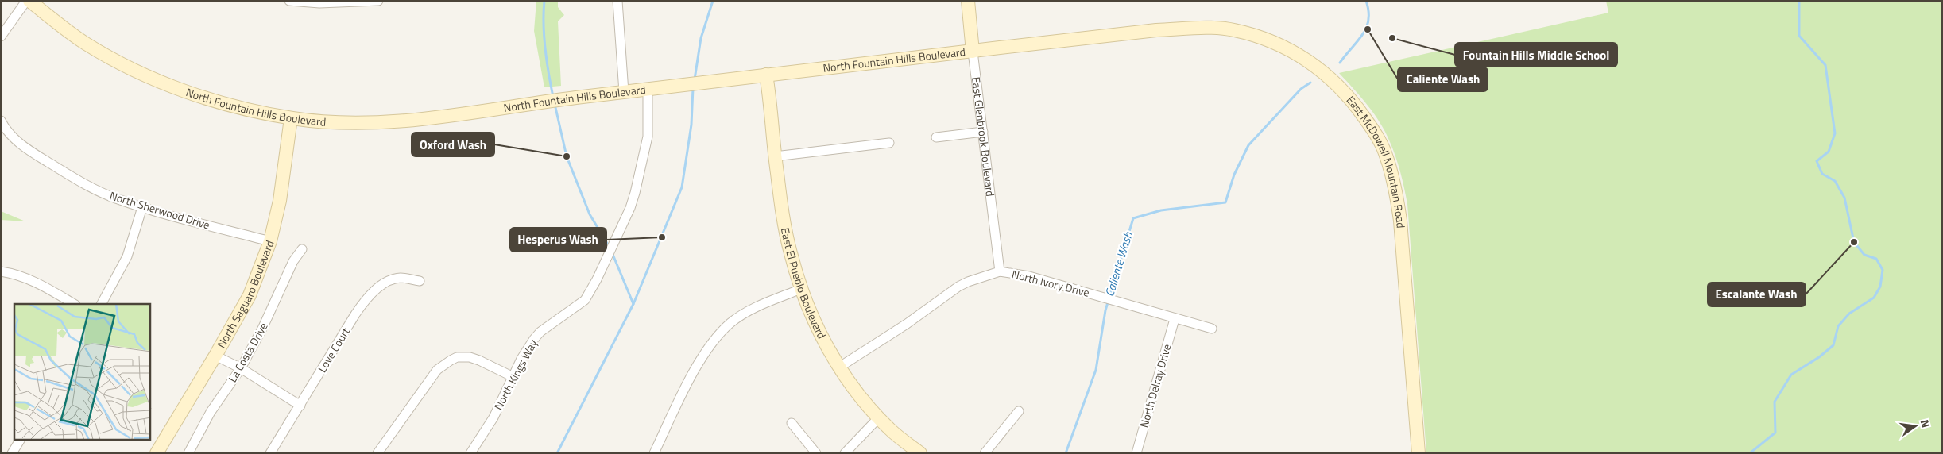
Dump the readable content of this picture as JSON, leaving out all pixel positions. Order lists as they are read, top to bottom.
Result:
{
  "streets": {
    "street": [
      "North Fountain Hills Boulevard",
      "East Glenbrook Boulevard",
      "East McDowell Mountain Road",
      "North Sherwood Drive",
      "East El Pueblo Boulevard",
      "North Ivory Drive",
      "North Saguaro Boulevard",
      "Love Court",
      "La Costa Drive",
      "North Kings Way",
      "North Delray Drive"
    ]
  },
  "crossings": [
    ["North Fountain Hills Boulevard", "East Glenbrook Boulevard"],
    ["North Fountain Hills Boulevard", "East McDowell Mountain Road"],
    ["North Fountain Hills Boulevard", "East El Pueblo Boulevard"],
    ["North Fountain Hills Boulevard", "North Saguaro Boulevard"],
    ["North Fountain Hills Boulevard", "North Kings Way"],
    ["East Glenbrook Boulevard", "North Ivory Drive"],
    ["North Sherwood Drive", "North Saguaro Boulevard"],
    ["East El Pueblo Boulevard", "North Ivory Drive"],
    ["North Ivory Drive", "North Delray Drive"]
  ],
  "water": ["Caliente Wash"],
  "places": [
    "Caliente Wash",
    "Fountain Hills Middle School",
    "Oxford Wash",
    "Hesperus Wash",
    "Escalante Wash"
  ],
  "north": "right"
}
